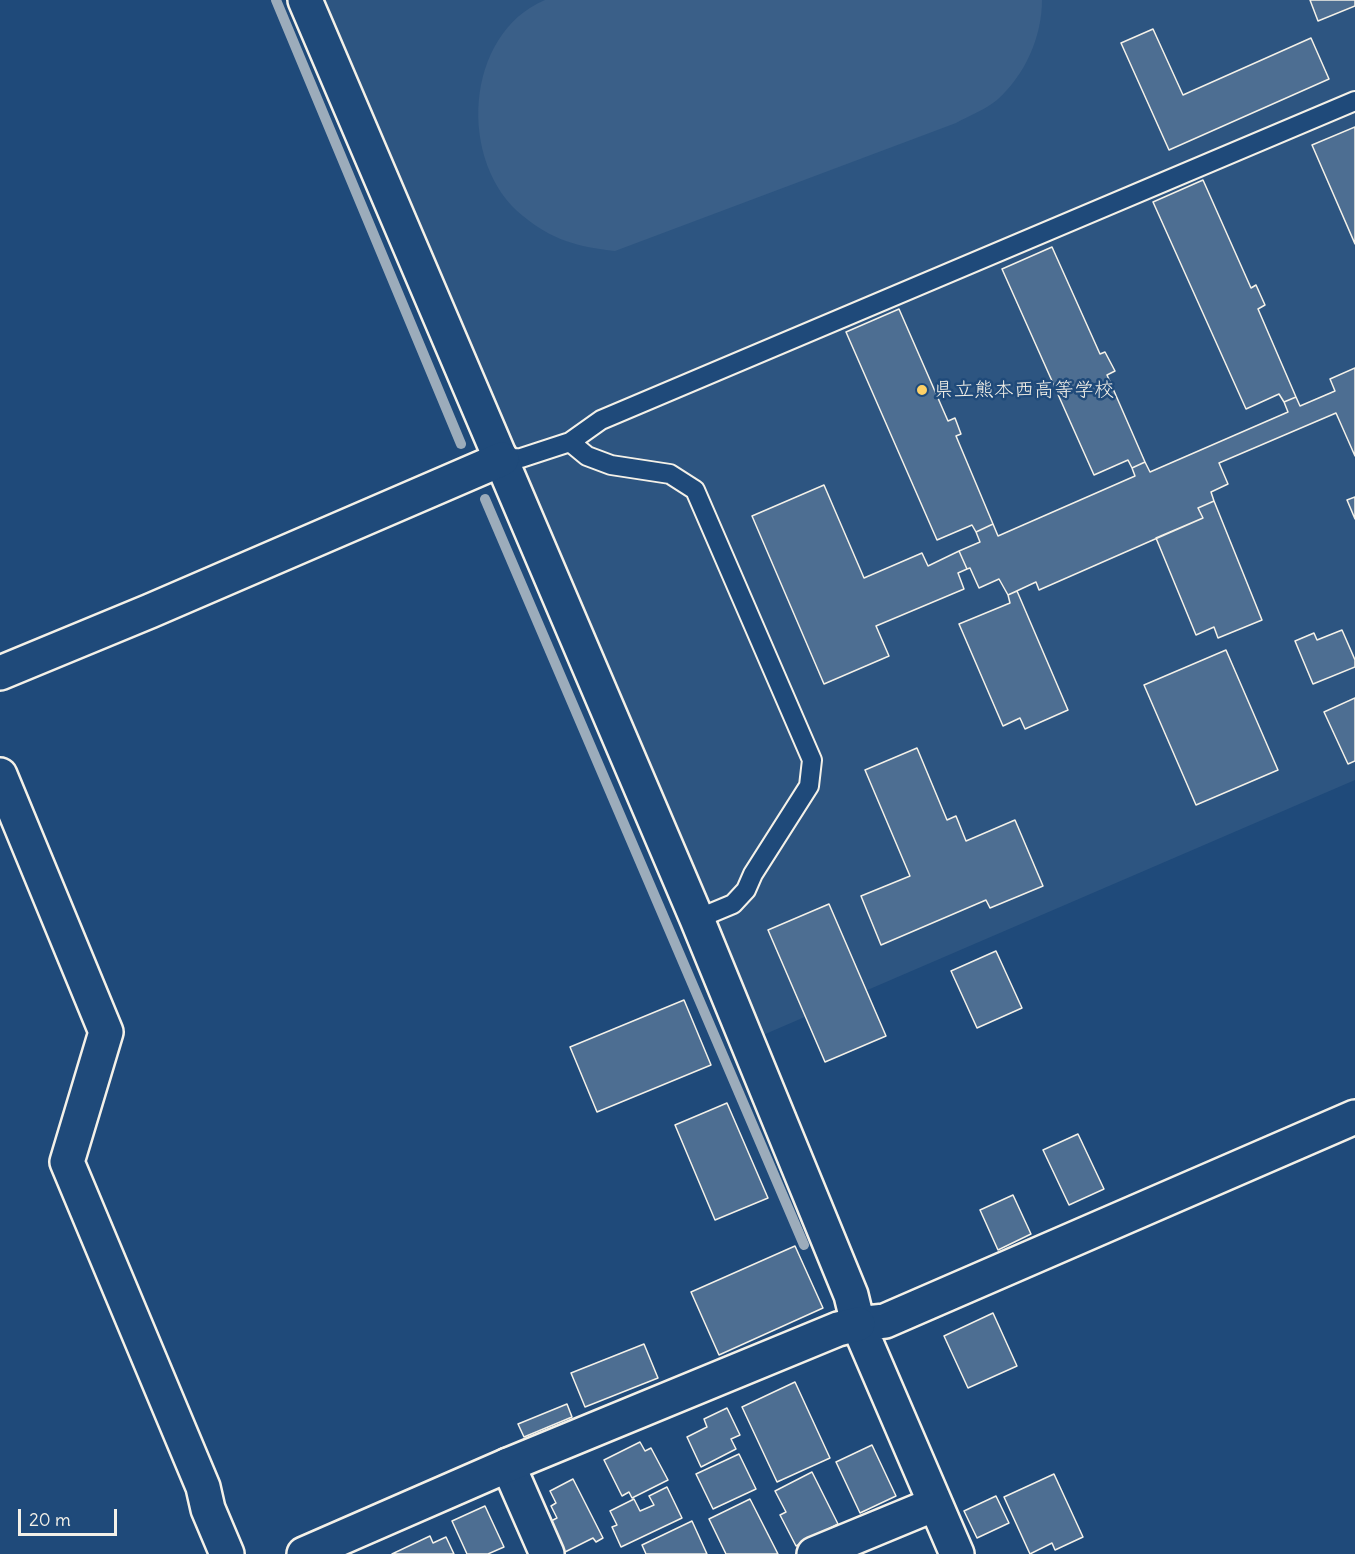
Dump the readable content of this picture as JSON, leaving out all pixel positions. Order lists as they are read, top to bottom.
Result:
{
  "places": ["県立熊本西高等学校"],
  "scale_bar": "20 m"
}
